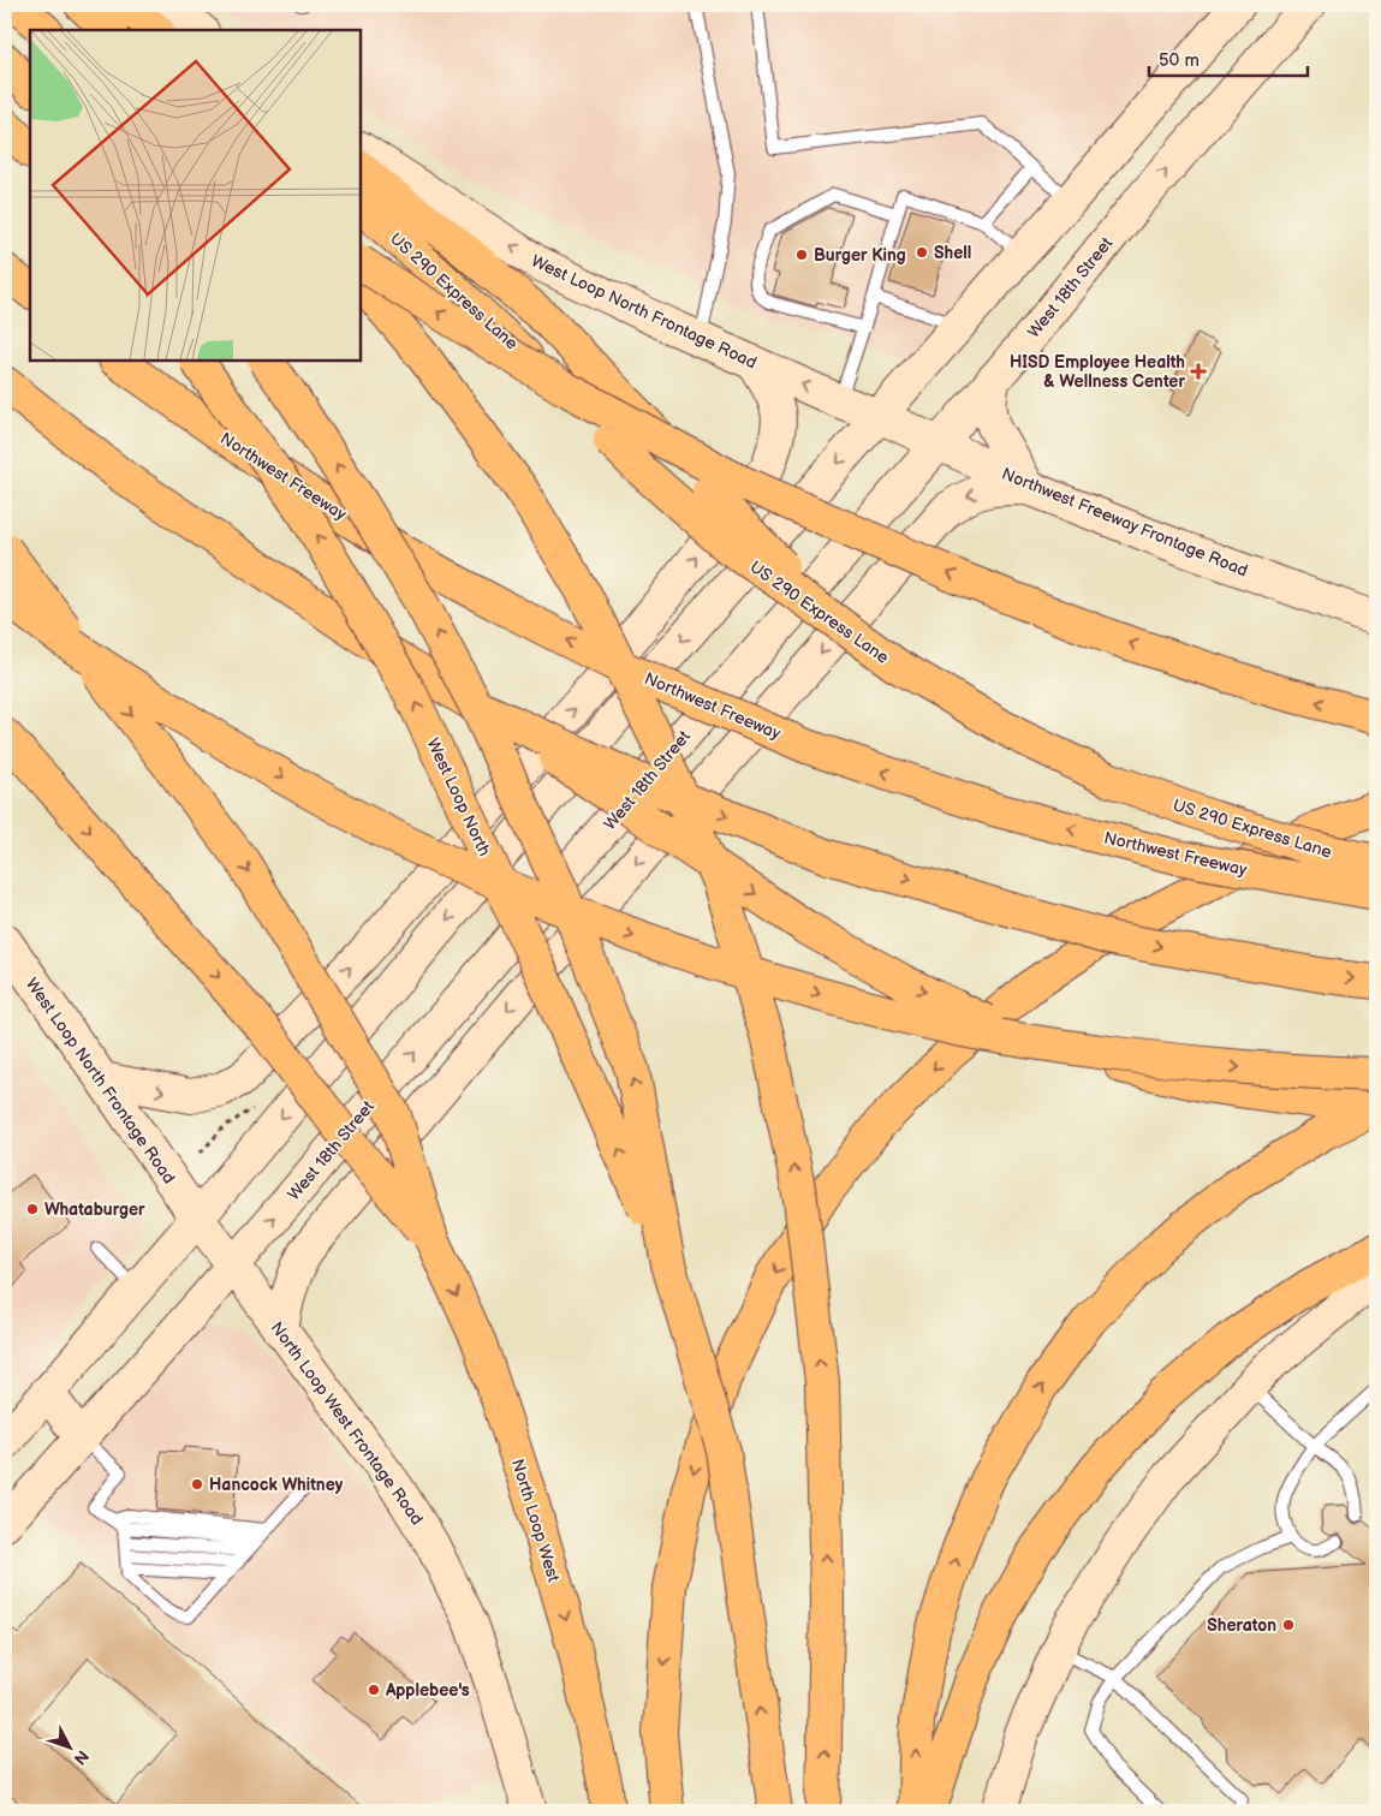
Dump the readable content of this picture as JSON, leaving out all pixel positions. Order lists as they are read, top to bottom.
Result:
{
  "streets": {
    "highway": [
      "US 290 Express Lane",
      "Northwest Freeway",
      "West Loop North",
      "North Loop West"
    ],
    "main road": [
      "West 18th Street",
      "West Loop North Frontage Road",
      "Northwest Freeway Frontage Road",
      "North Loop West Frontage Road"
    ]
  },
  "crossings": [
    ["West 18th Street", "Northwest Freeway Frontage Road"],
    ["West 18th Street", "North Loop West Frontage Road"],
    ["West Loop North Frontage Road", "Northwest Freeway Frontage Road"],
    ["West Loop North Frontage Road", "North Loop West Frontage Road"]
  ],
  "one_way": ["West Loop North Frontage Road"],
  "places": {
    "other": [
      "Shell",
      "Burger King",
      "Whataburger",
      "Hancock Whitney",
      "Sheraton",
      "Applebee's"
    ],
    "health": ["HISD Employee Health & Wellness Center"]
  },
  "scale_bar": "50 m",
  "north": "bottom right"
}
